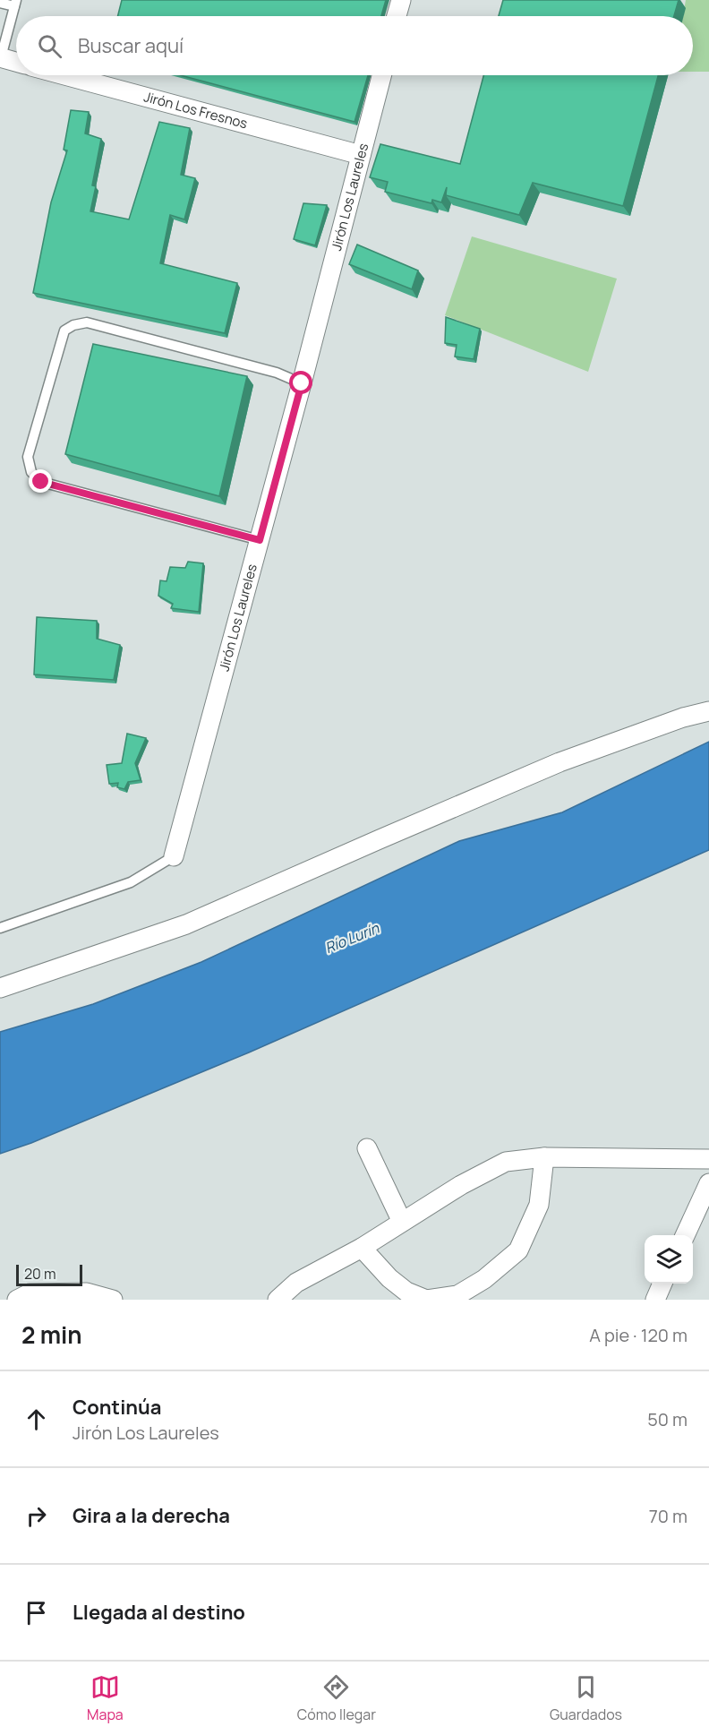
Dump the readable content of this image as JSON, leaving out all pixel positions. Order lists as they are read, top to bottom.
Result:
{
  "streets": {
    "street": ["Jirón Los Fresnos", "Jirón Los Laureles"]
  },
  "crossings": [
    ["Jirón Los Fresnos", "Jirón Los Laureles"]
  ],
  "water": ["Río Lurín"],
  "scale_bar": "20 m",
  "page": {
    "search": "Buscar aquí",
    "scale": "20 m",
    "heading": ["2 min", "A pie · 120 m"],
    "list": [
      ["Continúa", "Jirón Los Laureles", "50 m"],
      ["Gira a la derecha", "70 m"],
      "Llegada al destino"
    ],
    "nav": ["Mapa", "Cómo llegar", "Guardados"]
  }
}
